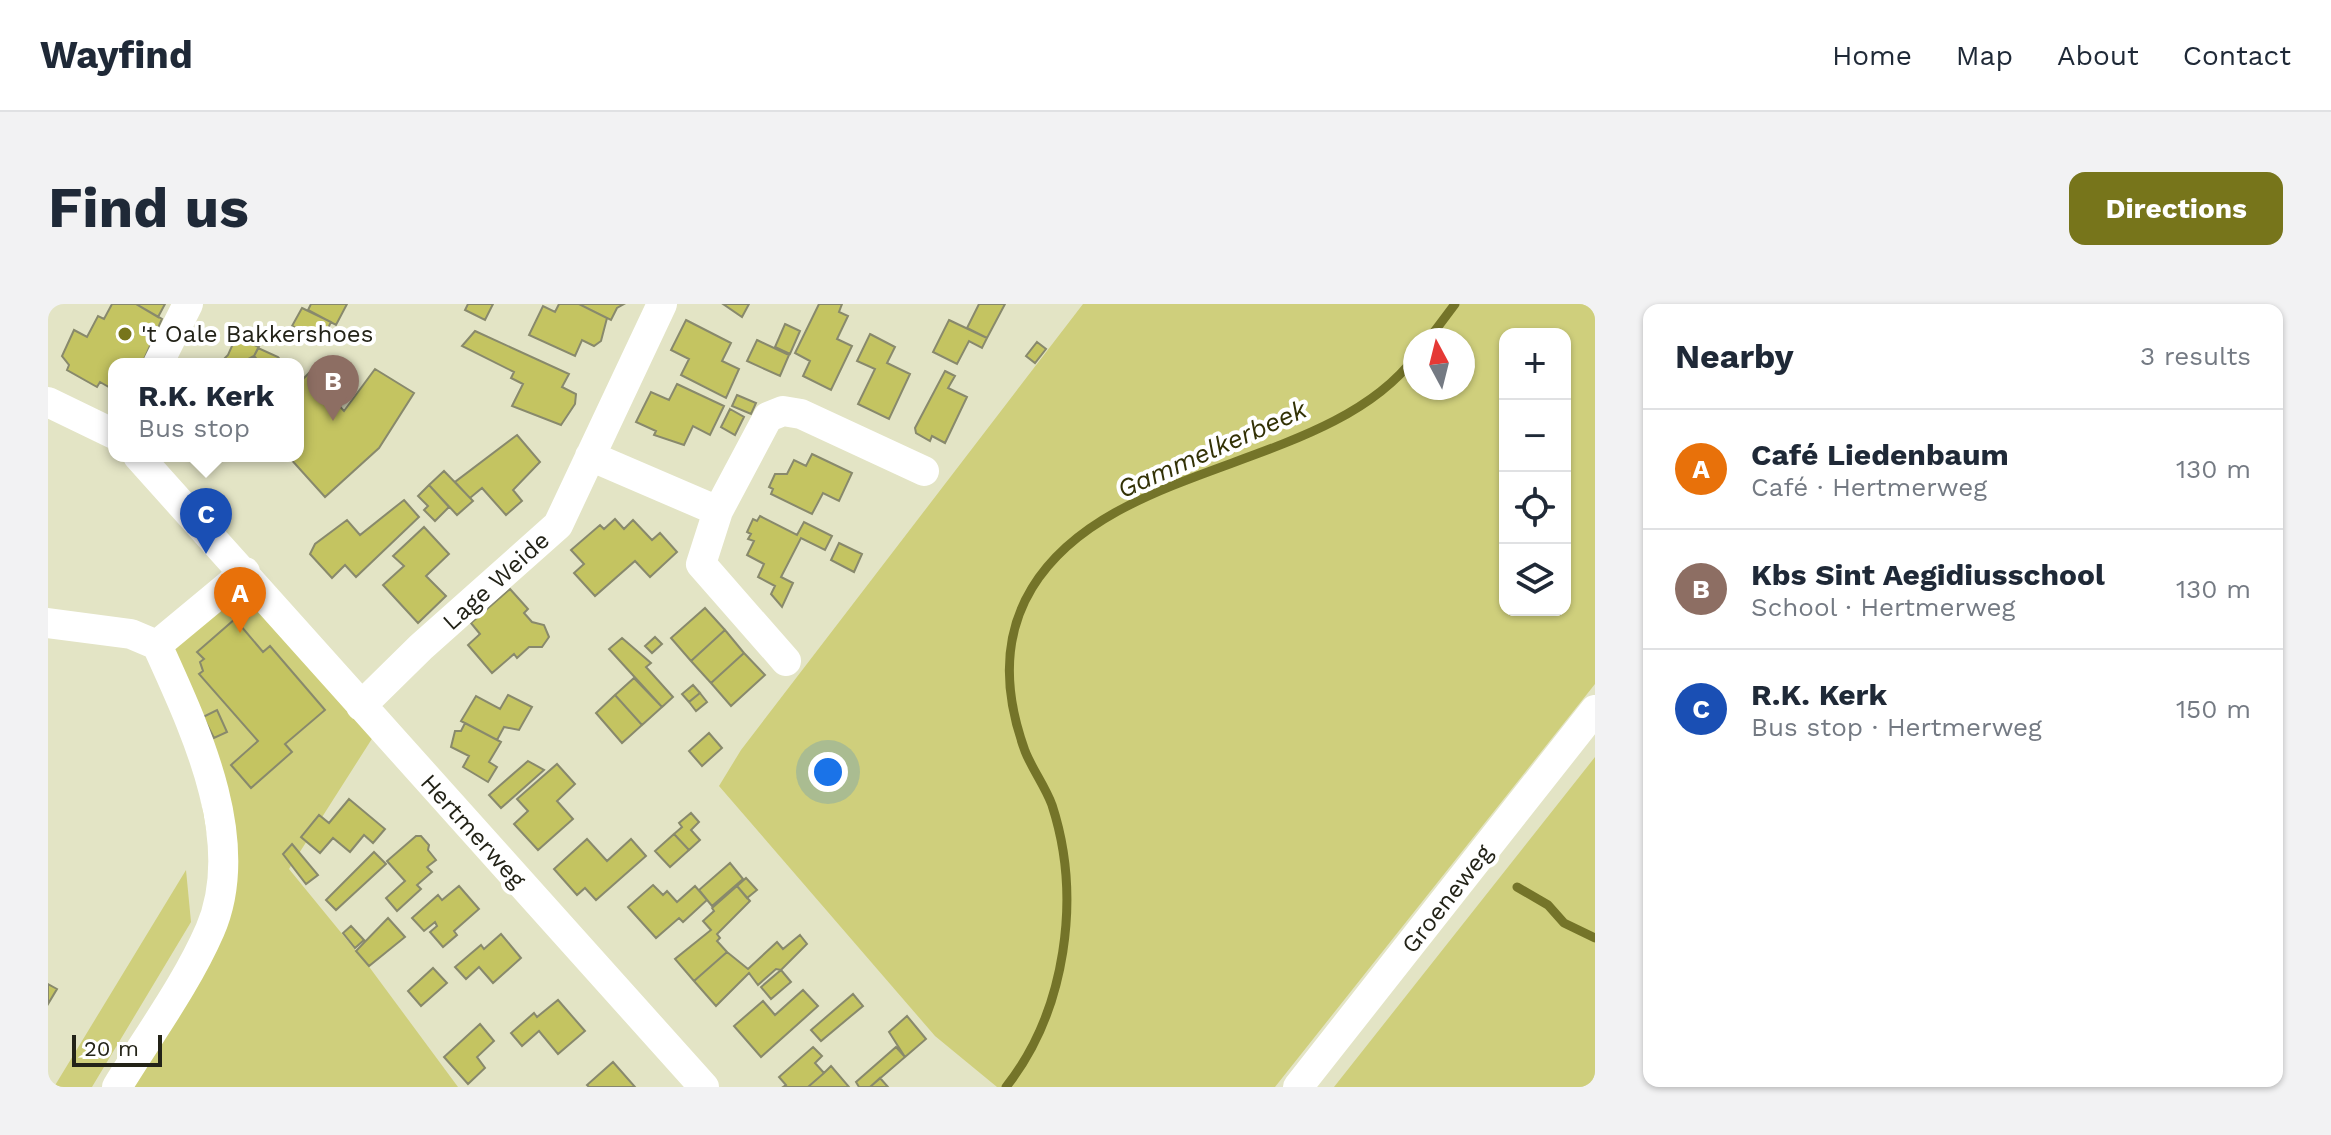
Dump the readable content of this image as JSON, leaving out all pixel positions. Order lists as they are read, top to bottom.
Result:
{
  "streets": {
    "street": ["Lage Weide", "Hertmerweg", "Groeneweg"]
  },
  "crossings": [
    ["Lage Weide", "Hertmerweg"]
  ],
  "water": ["Gammelkerbeek"],
  "places": ["'t Oale Bakkershoes"],
  "scale_bar": "20 m",
  "north": "top",
  "page": {
    "header": "Wayfind",
    "nav": [
      "Home",
      "Map",
      "About",
      "Contact"
    ],
    "buttons": "Directions",
    "title": "Find us",
    "heading": ["Nearby", "3 results"],
    "map_buttons": ["+", "−"],
    "pins": ["B", "C", "A"],
    "popup": ["R.K. Kerk", "Bus stop"],
    "list": [
      {
        "mark": "A",
        "name": "Café Liedenbaum",
        "note": "Café · Hertmerweg",
        "value": "130 m"
      },
      {
        "mark": "B",
        "name": "Kbs Sint Aegidiusschool",
        "note": "School · Hertmerweg",
        "value": "130 m"
      },
      {
        "mark": "C",
        "name": "R.K. Kerk",
        "note": "Bus stop · Hertmerweg",
        "value": "150 m"
      }
    ],
    "scale": "20 m"
  }
}
